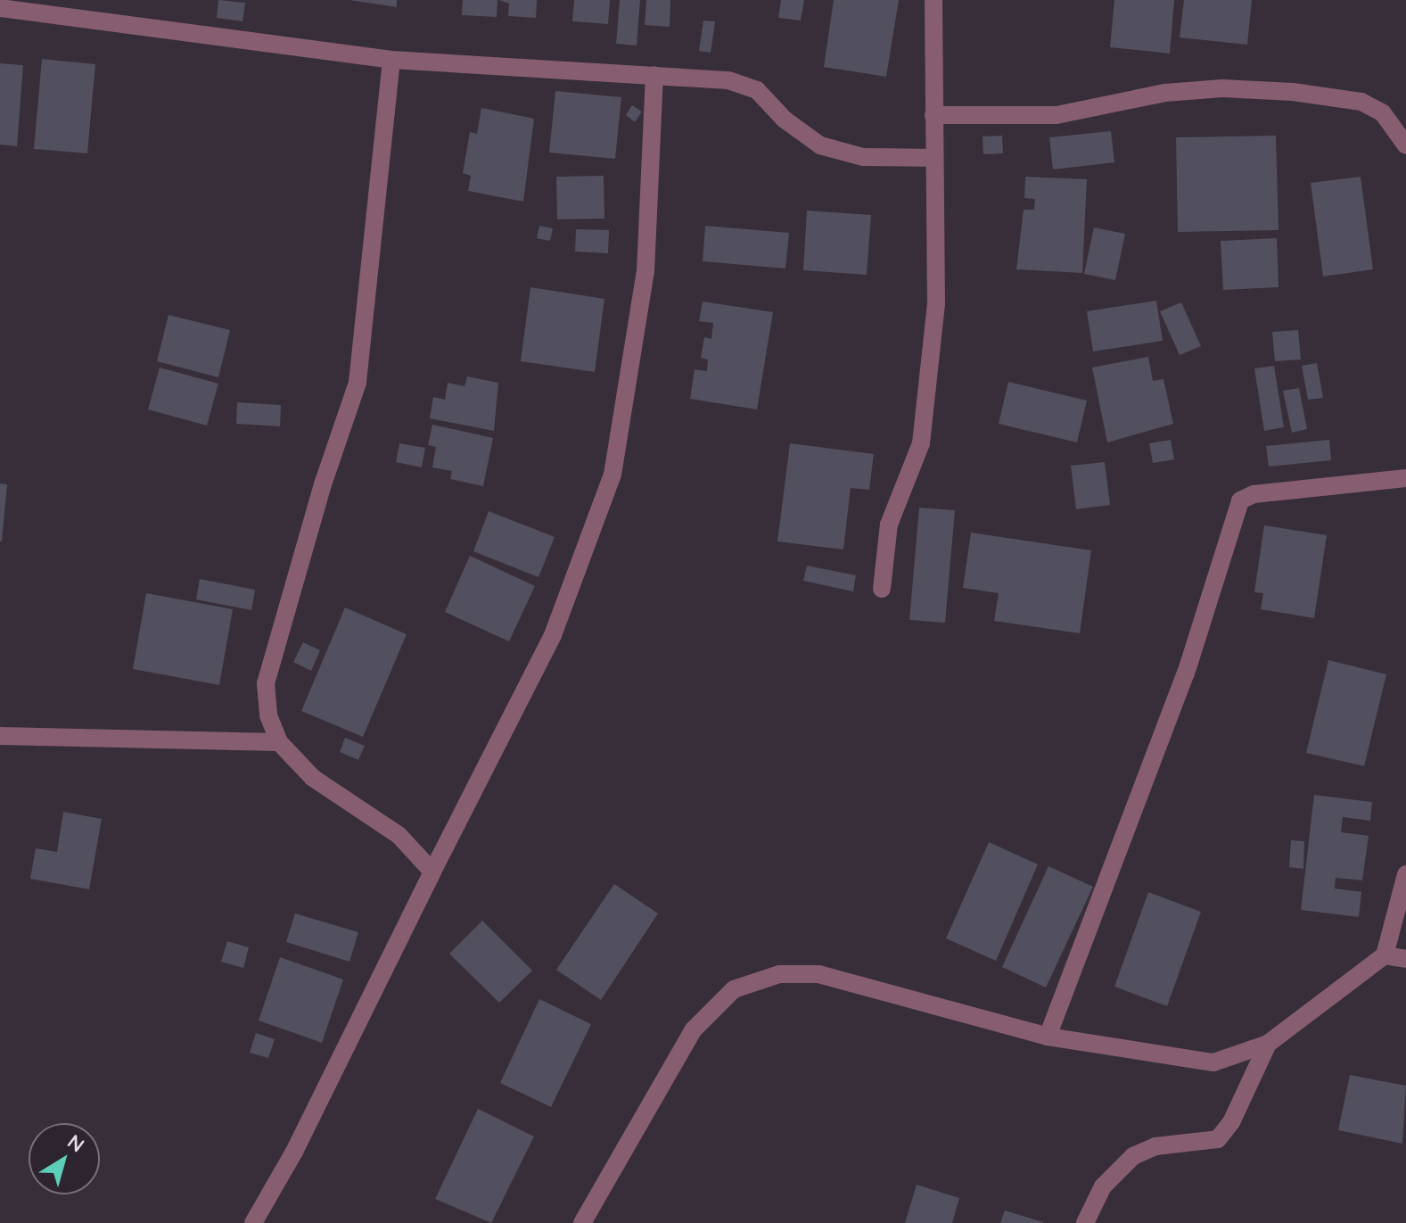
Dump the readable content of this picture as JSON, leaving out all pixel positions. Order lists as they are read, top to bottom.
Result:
{
  "north": "top right"
}
